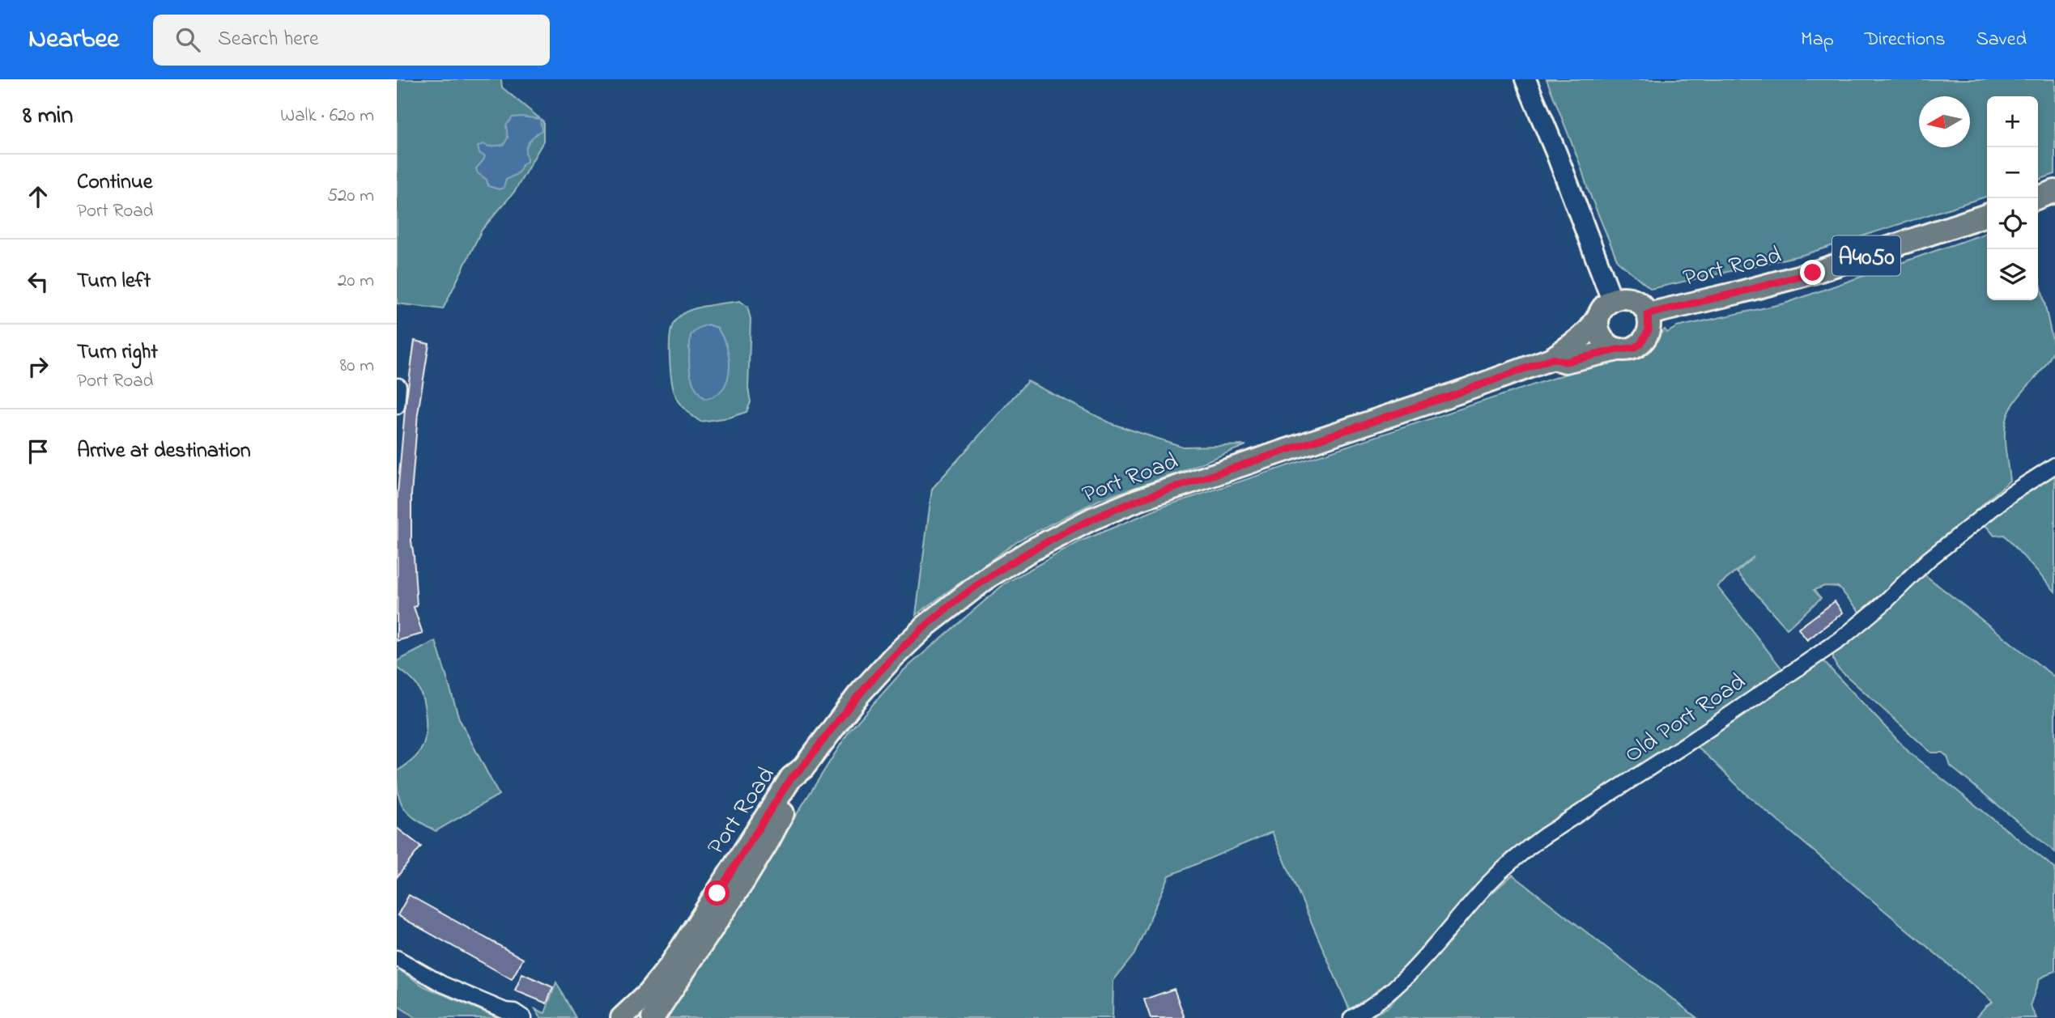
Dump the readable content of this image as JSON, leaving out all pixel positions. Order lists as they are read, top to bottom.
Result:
{
  "streets": {
    "main road": ["A4050", "Port Road"],
    "street": ["Old Port Road"]
  },
  "north": "left",
  "page": {
    "header": "Nearbee",
    "search": "Search here",
    "nav": ["Map", "Directions", "Saved"],
    "heading": ["8 min", "Walk · 620 m"],
    "map_buttons": ["+", "−"],
    "list": [
      ["Continue", "Port Road", "520 m"],
      ["Turn left", "20 m"],
      ["Turn right", "Port Road", "80 m"],
      "Arrive at destination"
    ]
  }
}
